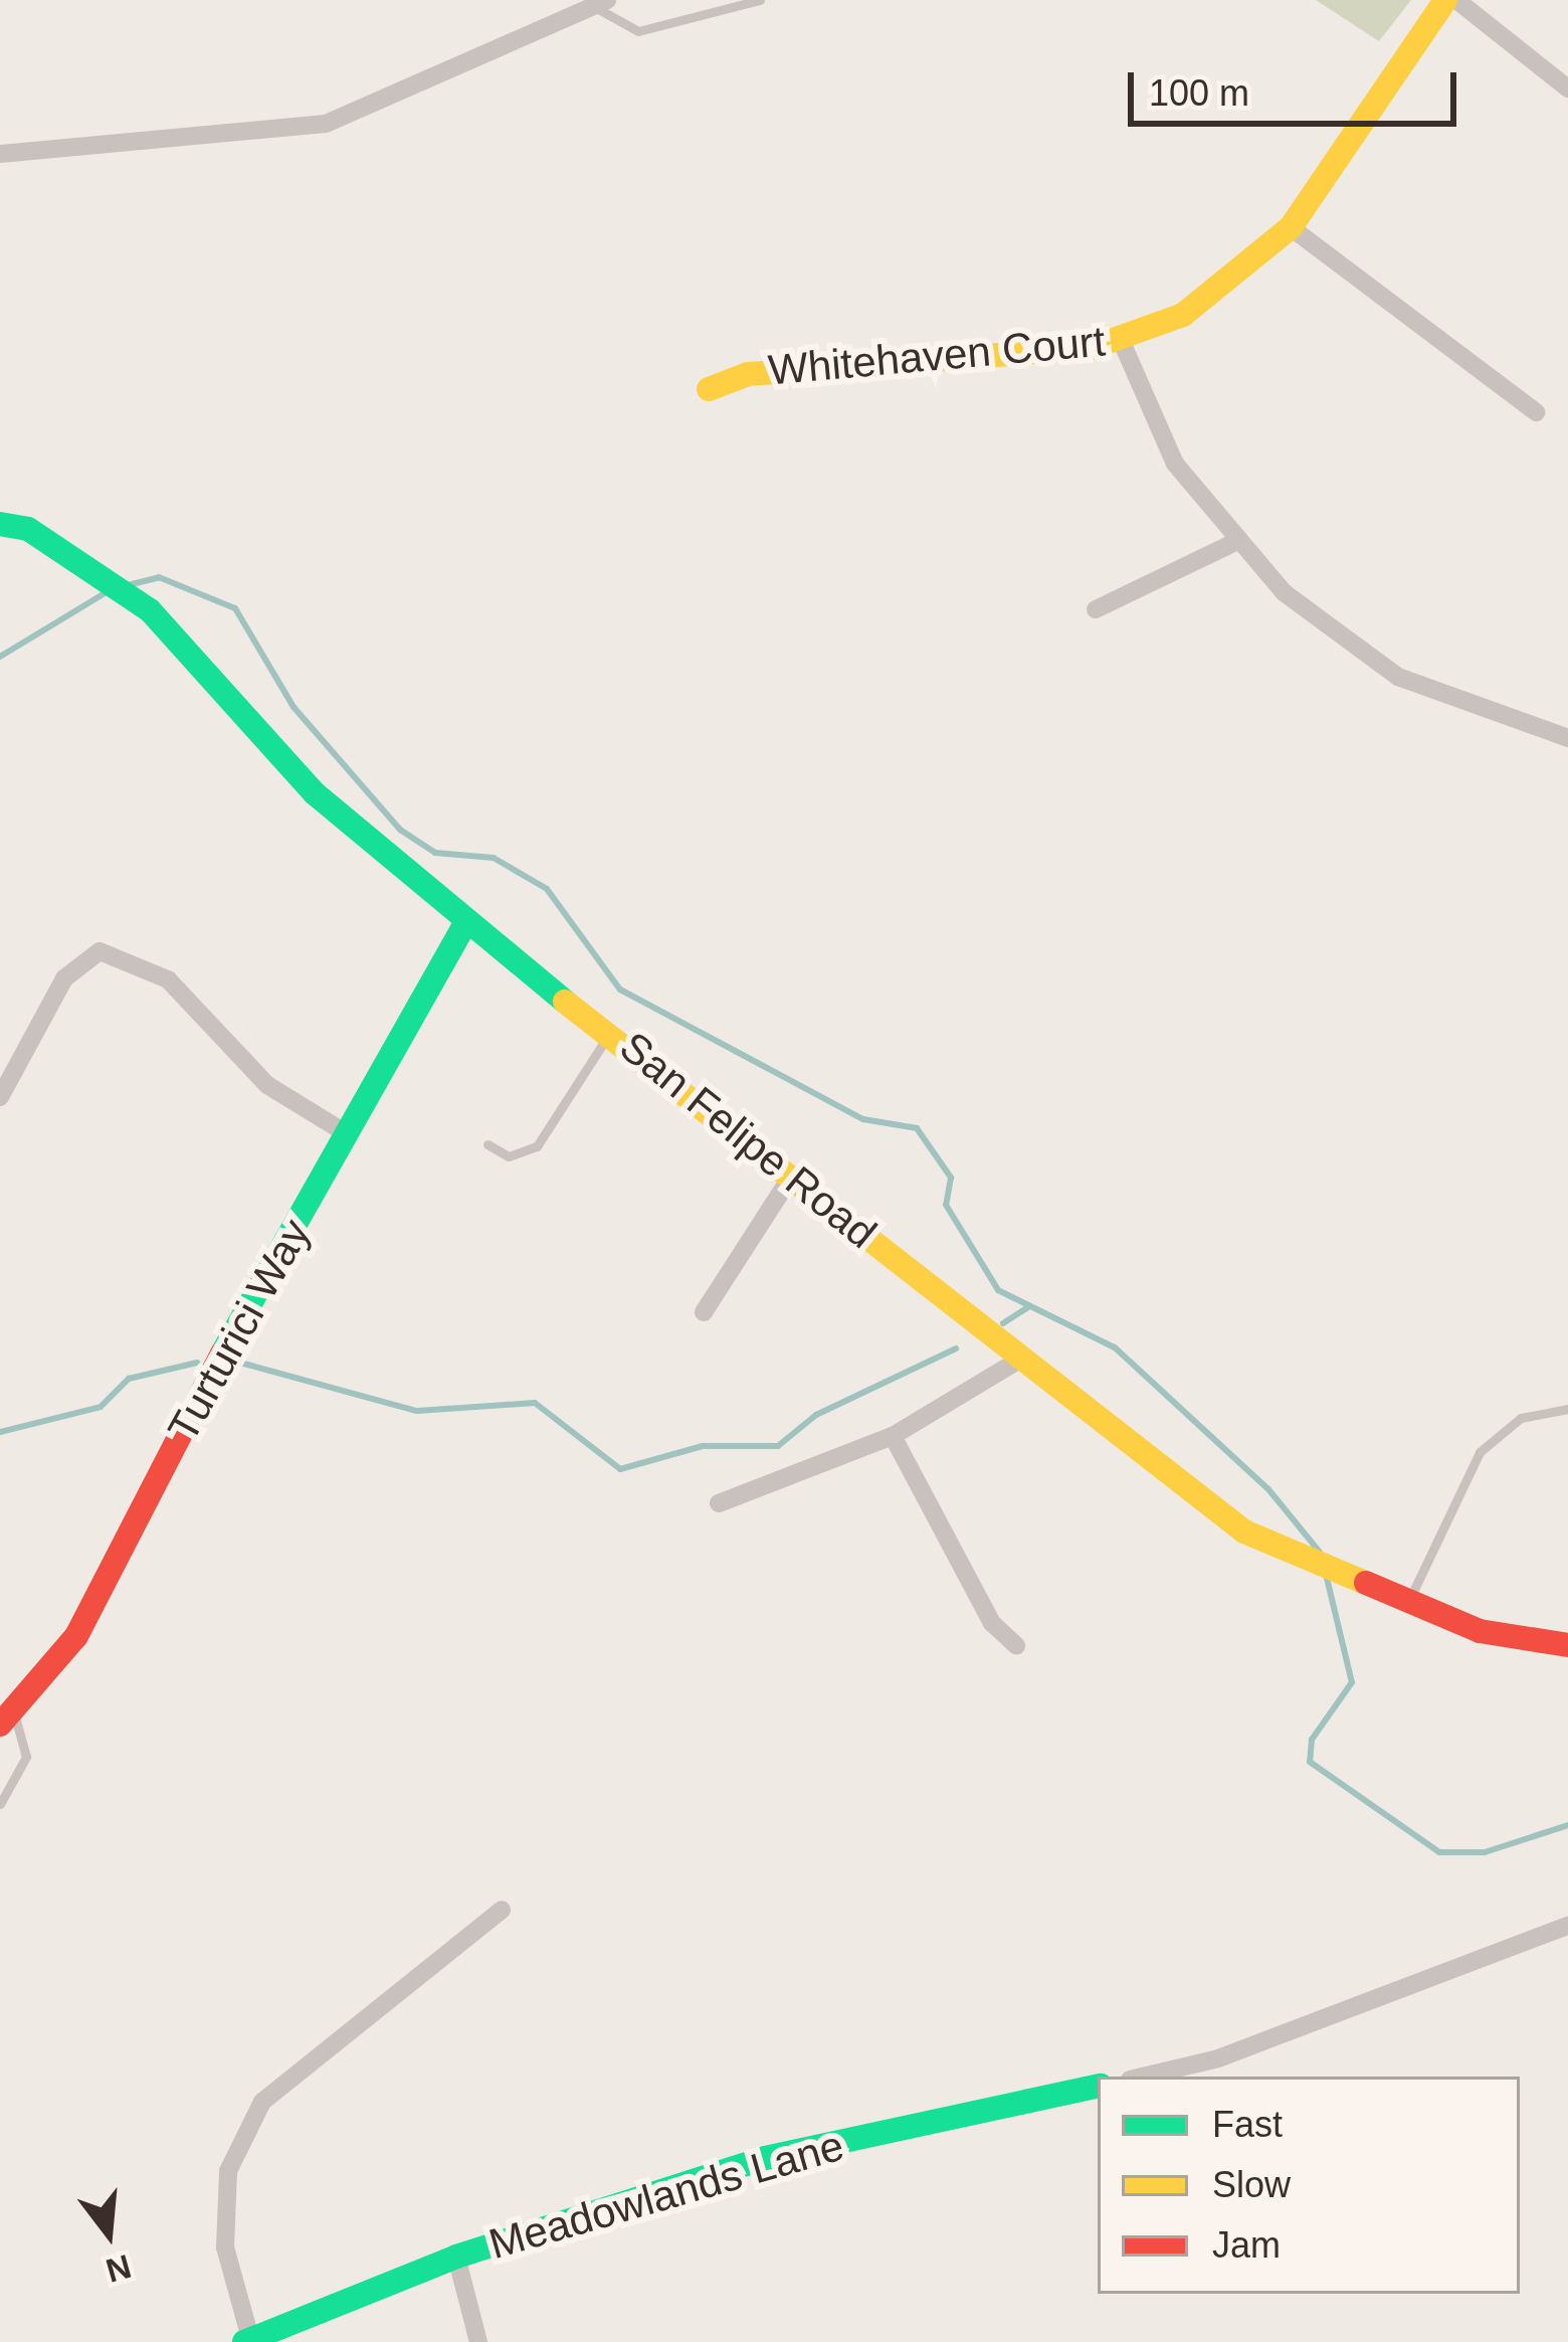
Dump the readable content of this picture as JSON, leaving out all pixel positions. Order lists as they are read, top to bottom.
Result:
{
  "streets": {
    "street": [
      "Whitehaven Court",
      "San Felipe Road",
      "Turturici Way",
      "Meadowlands Lane"
    ]
  },
  "crossings": [
    ["San Felipe Road", "Turturici Way"]
  ],
  "legend": ["Fast", "Slow", "Jam"],
  "scale_bar": "100 m",
  "north": "bottom"
}
